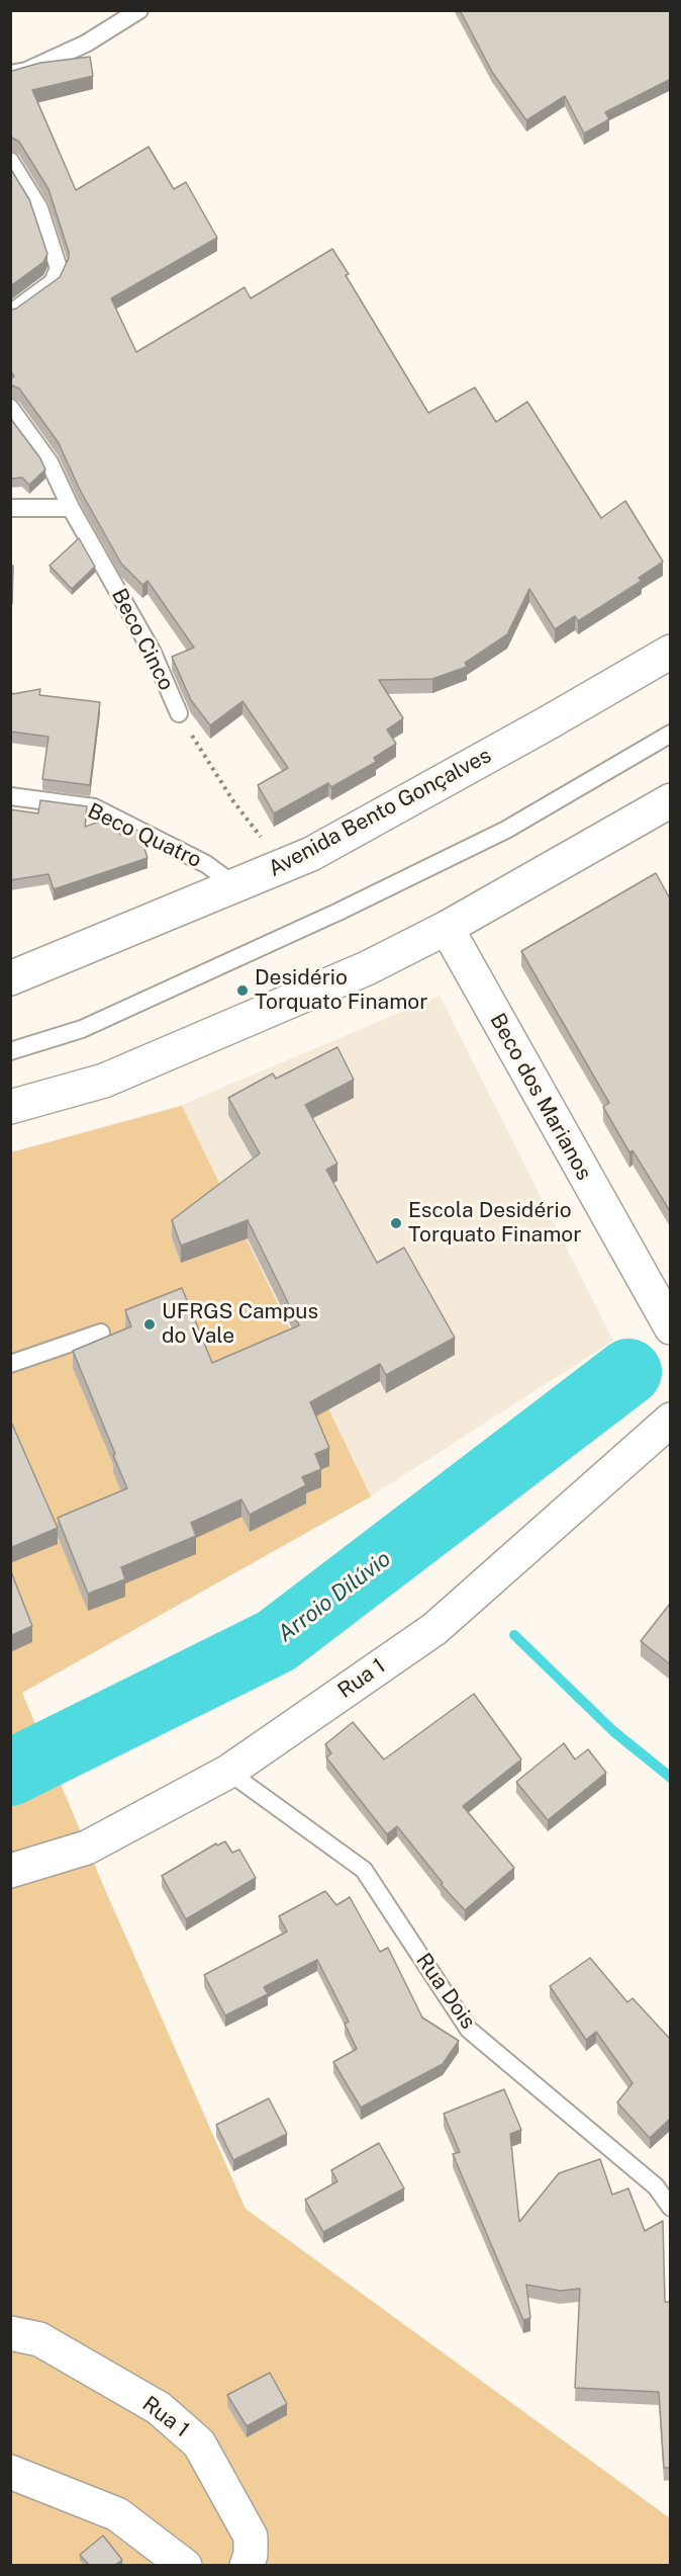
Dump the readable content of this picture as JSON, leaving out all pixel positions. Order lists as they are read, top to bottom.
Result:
{
  "streets": {
    "street": ["Avenida Bento Gonçalves", "Beco dos Marianos", "Rua 1"],
    "lane": ["Beco Cinco", "Beco Quatro", "Rua Dois"]
  },
  "crossings": [
    ["Beco Cinco", "Avenida Bento Gonçalves"],
    ["Avenida Bento Gonçalves", "Beco Quatro"],
    ["Rua 1", "Rua Dois"]
  ],
  "water": ["Arroio Dilúvio"],
  "places": ["Desidério Torquato Finamor", "Escola Desidério Torquato Finamor", "UFRGS Campus do Vale"]
}
